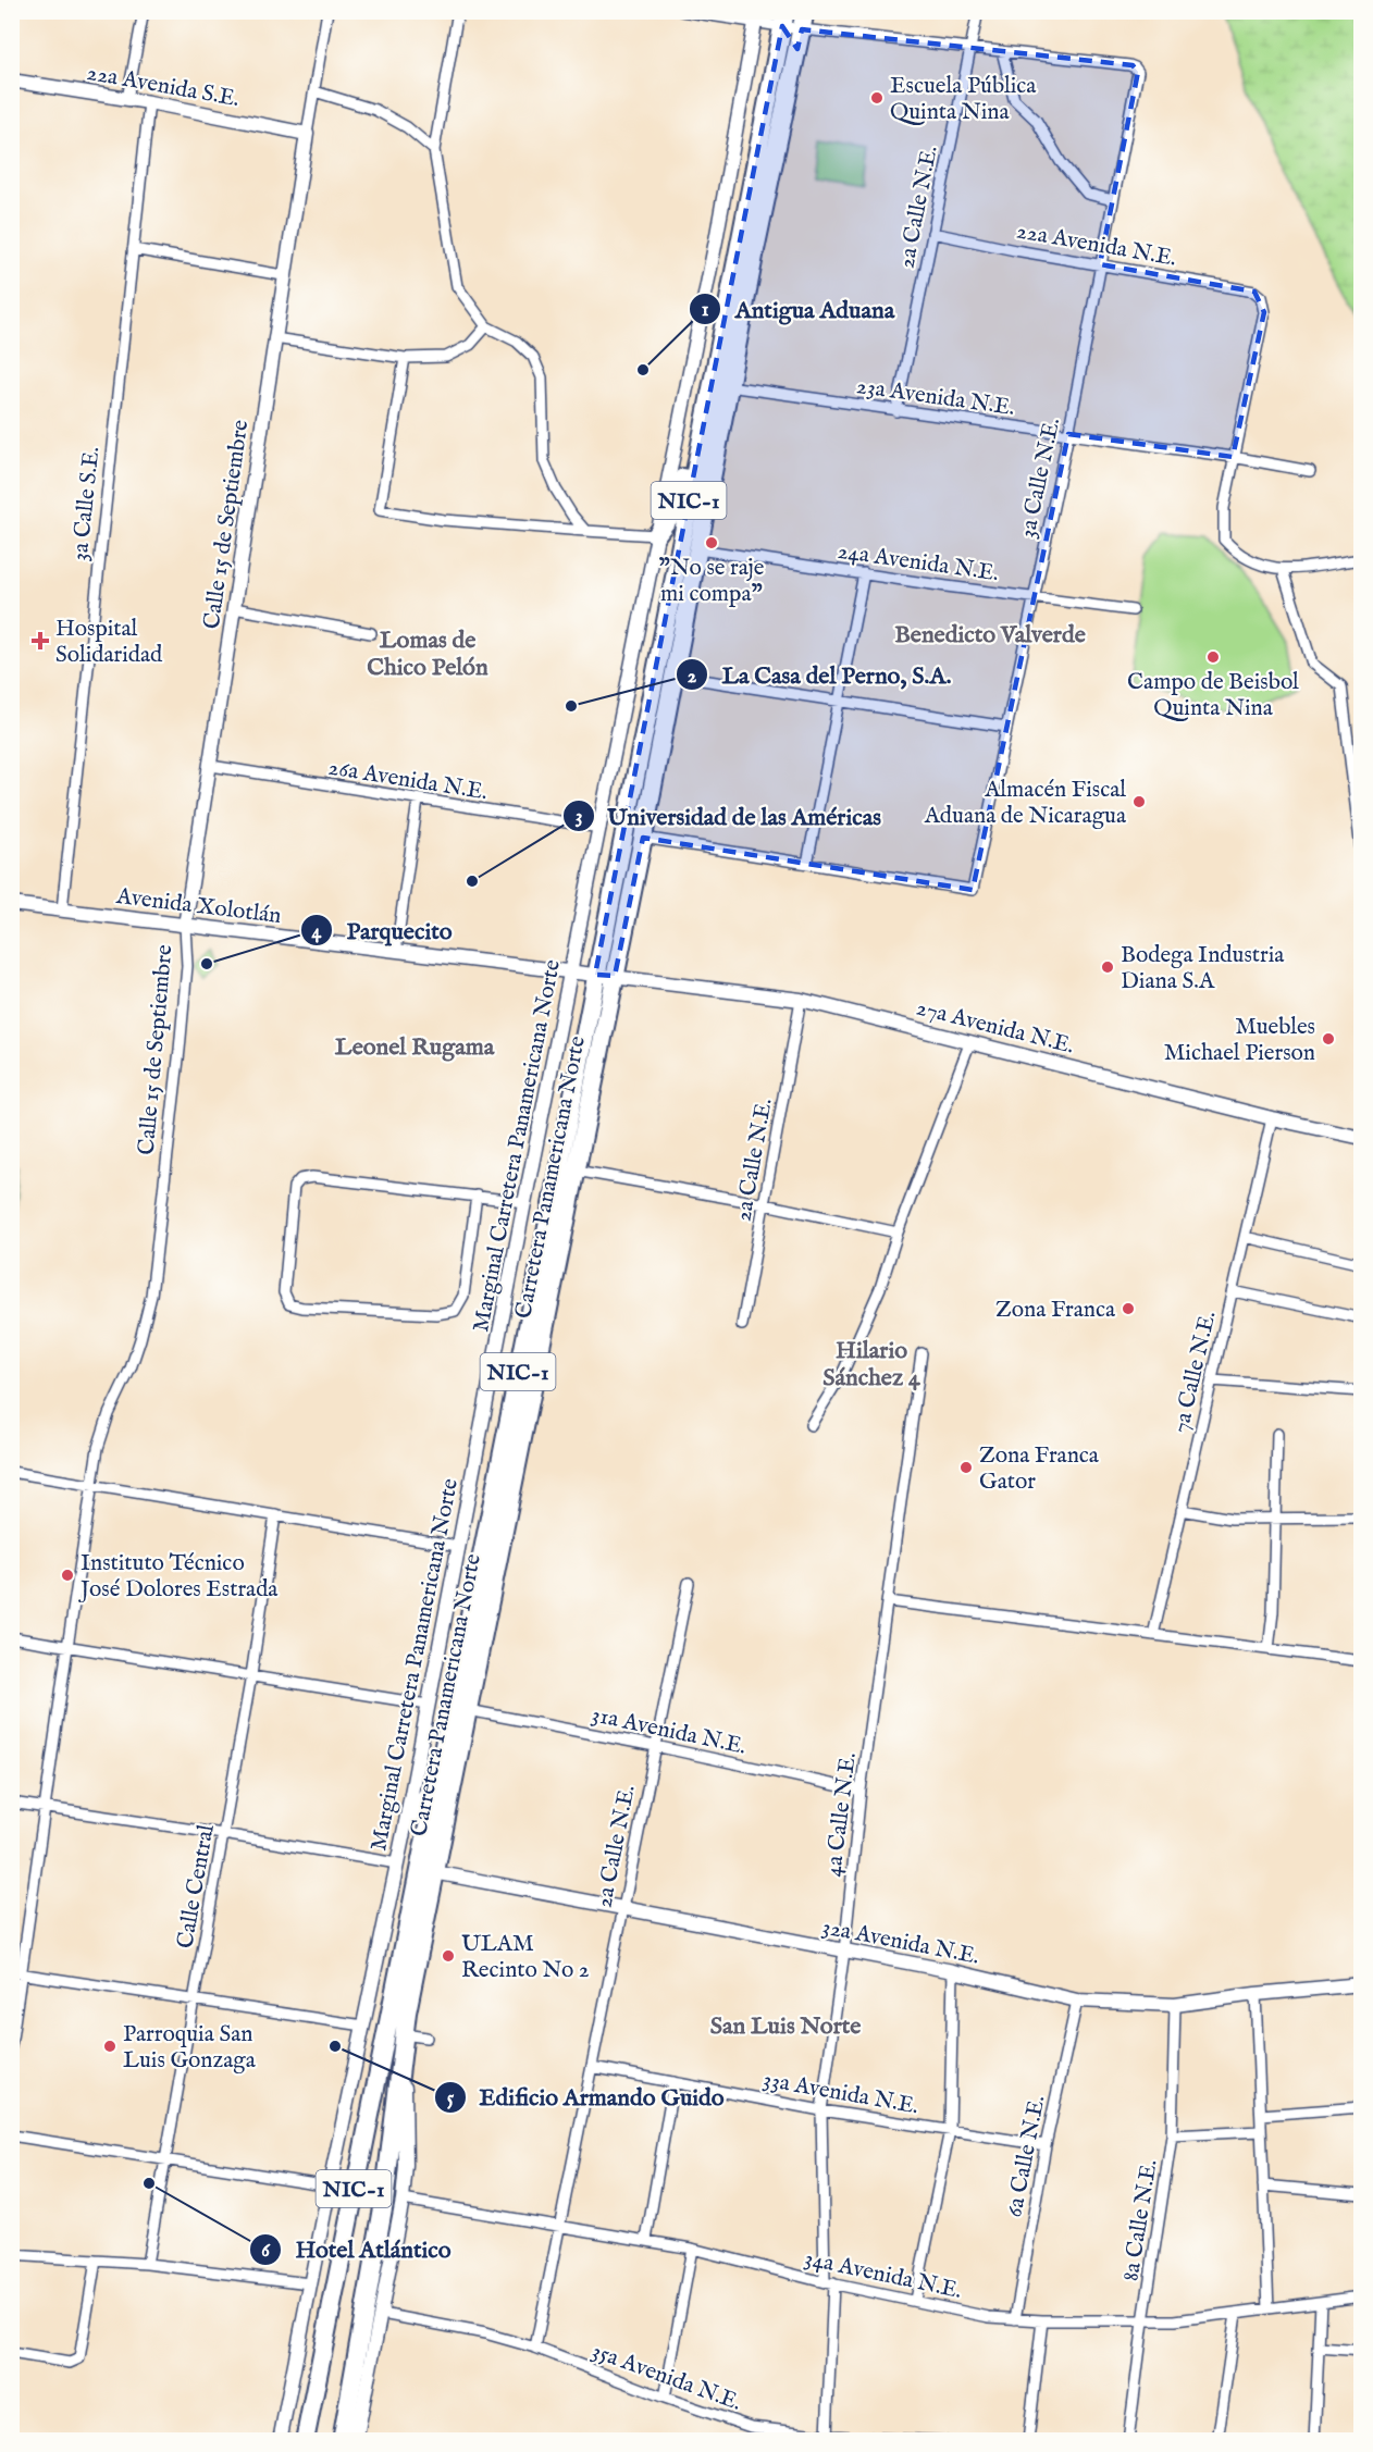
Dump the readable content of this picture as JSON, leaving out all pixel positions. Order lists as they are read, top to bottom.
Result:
{
  "streets": {
    "highway": ["NIC-1", "Carretera Panamericana Norte"],
    "street": [
      "22a Avenida S.E.",
      "2a Calle N.E.",
      "22a Avenida N.E.",
      "23a Avenida N.E.",
      "3a Calle N.E.",
      "3a Calle S.E.",
      "Calle 15 de Septiembre",
      "24a Avenida N.E.",
      "26a Avenida N.E.",
      "Avenida Xolotlán",
      "27a Avenida N.E.",
      "Marginal Carretera Panamericana Norte",
      "7a Calle N.E.",
      "31a Avenida N.E.",
      "4a Calle N.E.",
      "Calle Central",
      "32a Avenida N.E.",
      "33a Avenida N.E.",
      "6a Calle N.E.",
      "8a Calle N.E.",
      "34a Avenida N.E.",
      "35a Avenida N.E."
    ]
  },
  "crossings": [
    ["22a Avenida S.E.", "3a Calle S.E."],
    ["22a Avenida S.E.", "Calle 15 de Septiembre"],
    ["2a Calle N.E.", "22a Avenida N.E."],
    ["2a Calle N.E.", "23a Avenida N.E."],
    ["2a Calle N.E.", "27a Avenida N.E."],
    ["2a Calle N.E.", "31a Avenida N.E."],
    ["2a Calle N.E.", "32a Avenida N.E."],
    ["2a Calle N.E.", "33a Avenida N.E."],
    ["2a Calle N.E.", "34a Avenida N.E."],
    ["2a Calle N.E.", "35a Avenida N.E."],
    ["22a Avenida N.E.", "23a Avenida N.E."],
    ["22a Avenida N.E.", "3a Calle N.E."],
    ["23a Avenida N.E.", "3a Calle N.E."],
    ["23a Avenida N.E.", "Carretera Panamericana Norte"],
    ["3a Calle N.E.", "24a Avenida N.E."],
    ["NIC-1", "Carretera Panamericana Norte"],
    ["NIC-1", "34a Avenida N.E."],
    ["3a Calle S.E.", "Avenida Xolotlán"],
    ["Calle 15 de Septiembre", "26a Avenida N.E."],
    ["Calle 15 de Septiembre", "Avenida Xolotlán"],
    ["24a Avenida N.E.", "Carretera Panamericana Norte"],
    ["26a Avenida N.E.", "Marginal Carretera Panamericana Norte"],
    ["Avenida Xolotlán", "27a Avenida N.E."],
    ["Avenida Xolotlán", "Marginal Carretera Panamericana Norte"],
    ["Avenida Xolotlán", "Carretera Panamericana Norte"],
    ["27a Avenida N.E.", "Carretera Panamericana Norte"],
    ["27a Avenida N.E.", "7a Calle N.E."],
    ["Carretera Panamericana Norte", "31a Avenida N.E."],
    ["Carretera Panamericana Norte", "32a Avenida N.E."],
    ["31a Avenida N.E.", "4a Calle N.E."],
    ["4a Calle N.E.", "32a Avenida N.E."],
    ["4a Calle N.E.", "33a Avenida N.E."],
    ["4a Calle N.E.", "34a Avenida N.E."],
    ["4a Calle N.E.", "35a Avenida N.E."],
    ["32a Avenida N.E.", "6a Calle N.E."],
    ["32a Avenida N.E.", "8a Calle N.E."],
    ["33a Avenida N.E.", "6a Calle N.E."],
    ["6a Calle N.E.", "34a Avenida N.E."],
    ["8a Calle N.E.", "34a Avenida N.E."]
  ],
  "districts": [
    "Benedicto Valverde",
    "Lomas de Chico Pelón",
    "Leonel Rugama",
    "Hilario Sánchez 4",
    "San Luis Norte"
  ],
  "places": {
    "other": [
      "Escuela Pública Quinta Nina",
      "Antigua Aduana",
      "\"No se raje mi compa\"",
      "Campo de Beisbol Quinta Nina",
      "La Casa del Perno, S.A.",
      "Almacén Fiscal Aduana de Nicaragua",
      "Universidad de las Américas",
      "Parquecito",
      "Bodega Industria Diana S.A",
      "Muebles Michael Pierson",
      "Zona Franca",
      "Zona Franca Gator",
      "Instituto Técnico José Dolores Estrada",
      "ULAM Recinto No 2",
      "Parroquia San Luis Gonzaga",
      "Edificio Armando Guido",
      "Hotel Atlántico"
    ],
    "health": ["Hospital Solidaridad"]
  }
}
